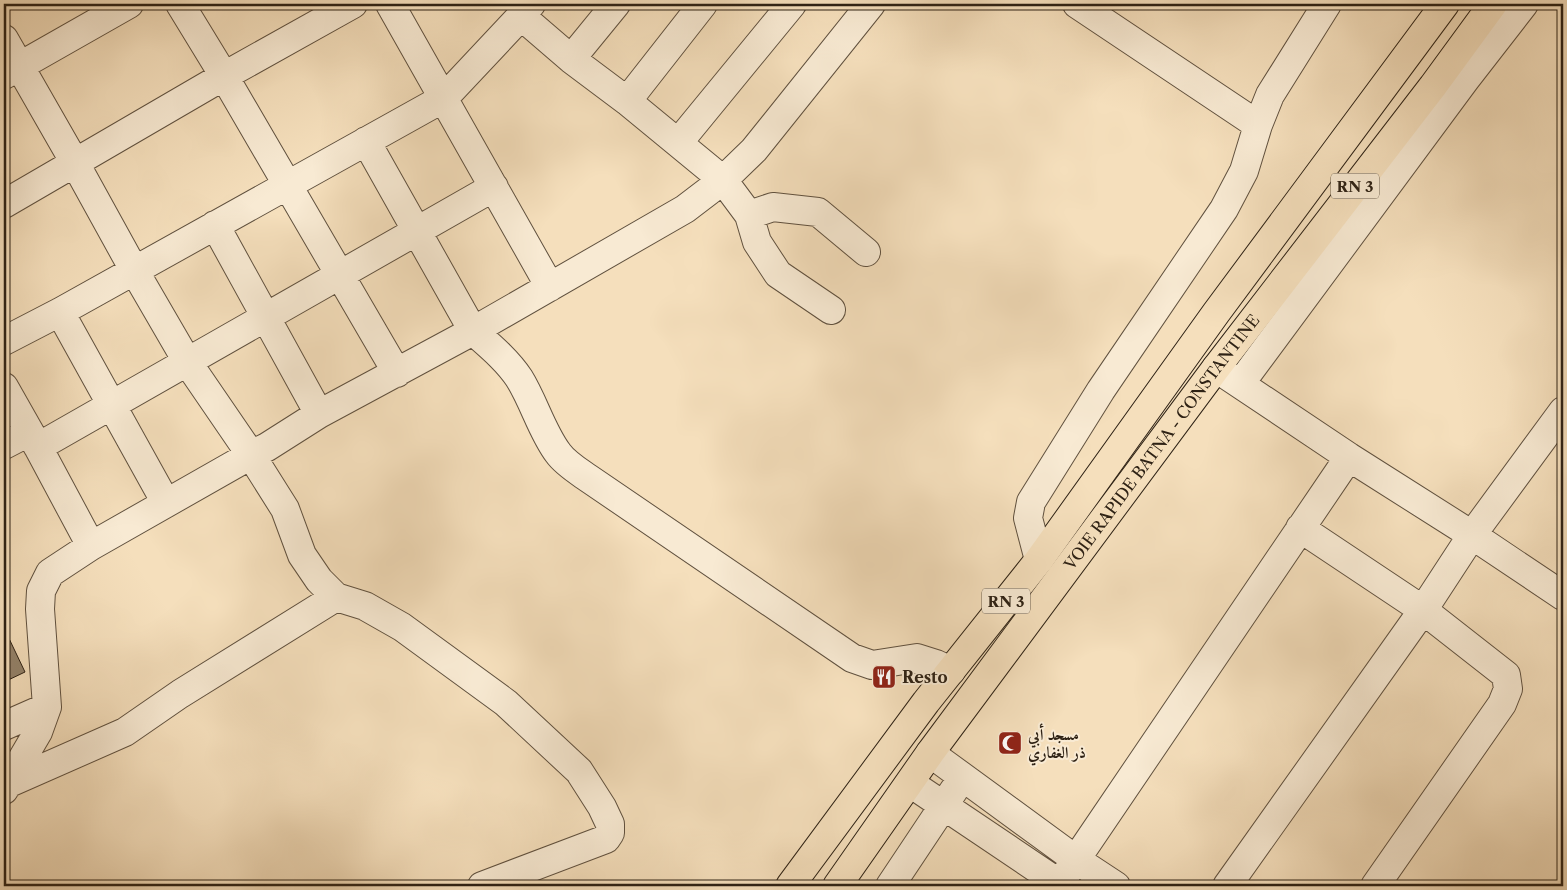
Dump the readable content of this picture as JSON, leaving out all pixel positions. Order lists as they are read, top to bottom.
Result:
{
  "streets": {
    "highway": ["RN 3", "VOIE RAPIDE BATNA - CONSTANTINE"]
  },
  "places": {
    "restaurant": ["Resto"],
    "mosque": ["مسجد أبي ذر الغفاري"]
  }
}
